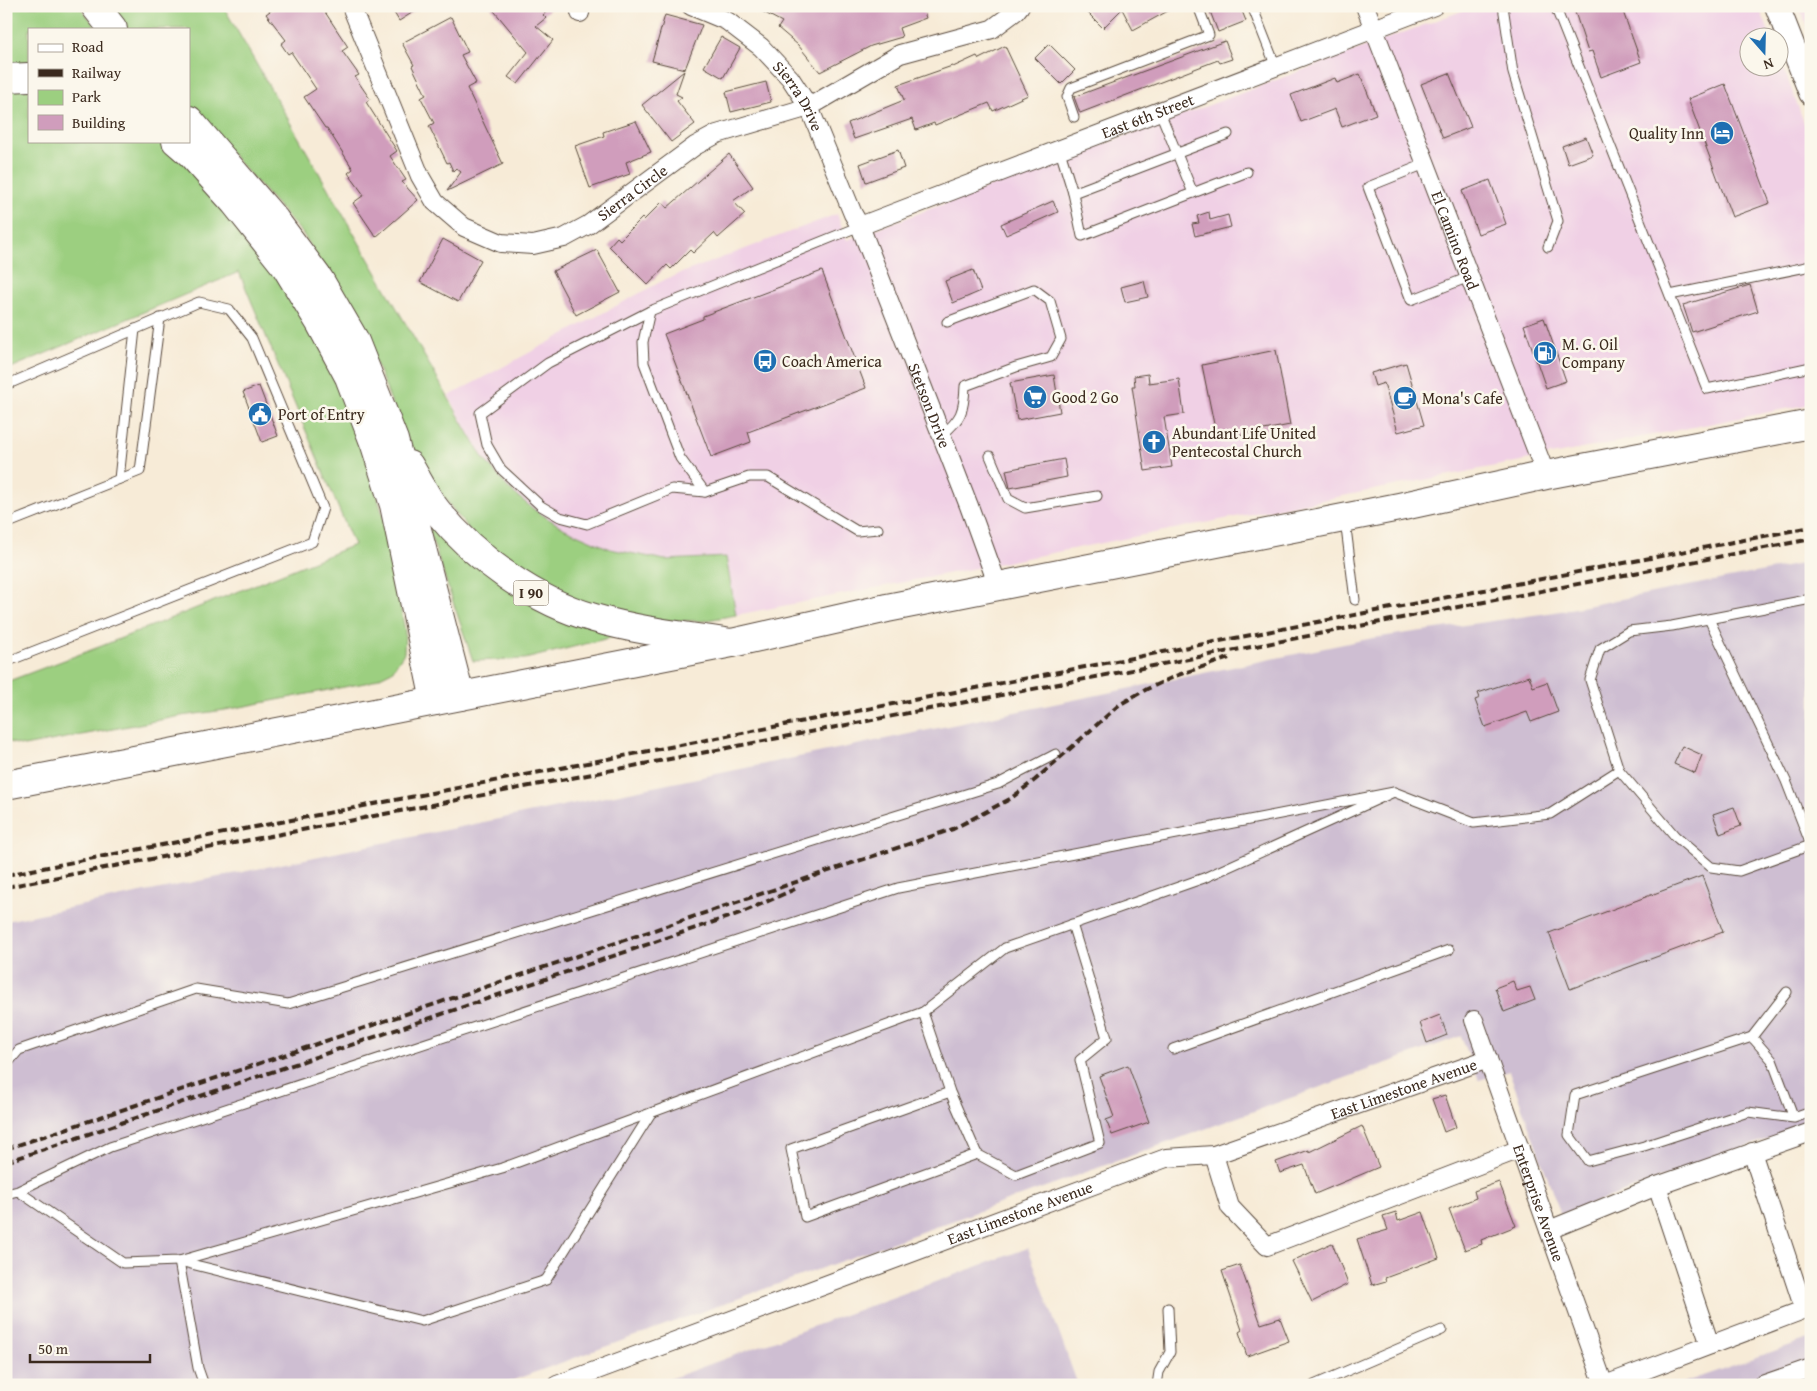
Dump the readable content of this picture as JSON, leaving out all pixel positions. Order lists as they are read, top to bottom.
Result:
{
  "streets": {
    "main road": ["I 90"],
    "street": [
      "Sierra Drive",
      "East 6th Street",
      "Sierra Circle",
      "El Camino Road",
      "Stetson Drive",
      "East Limestone Avenue",
      "Enterprise Avenue"
    ]
  },
  "crossings": [
    ["Sierra Drive", "East 6th Street"],
    ["Sierra Drive", "Sierra Circle"],
    ["Sierra Drive", "Stetson Drive"],
    ["East 6th Street", "El Camino Road"],
    ["East 6th Street", "Stetson Drive"],
    ["East Limestone Avenue", "Enterprise Avenue"]
  ],
  "places": {
    "hotel": ["Quality Inn"],
    "fuel station": ["M. G. Oil Company"],
    "bus stop": ["Coach America"],
    "supermarket": ["Good 2 Go"],
    "cafe": ["Mona's Cafe"],
    "public building": ["Port of Entry"],
    "church": ["Abundant Life United Pentecostal Church"]
  },
  "legend": [
    "Road",
    "Railway",
    "Park",
    "Building"
  ],
  "scale_bar": "50 m",
  "north": "bottom"
}
